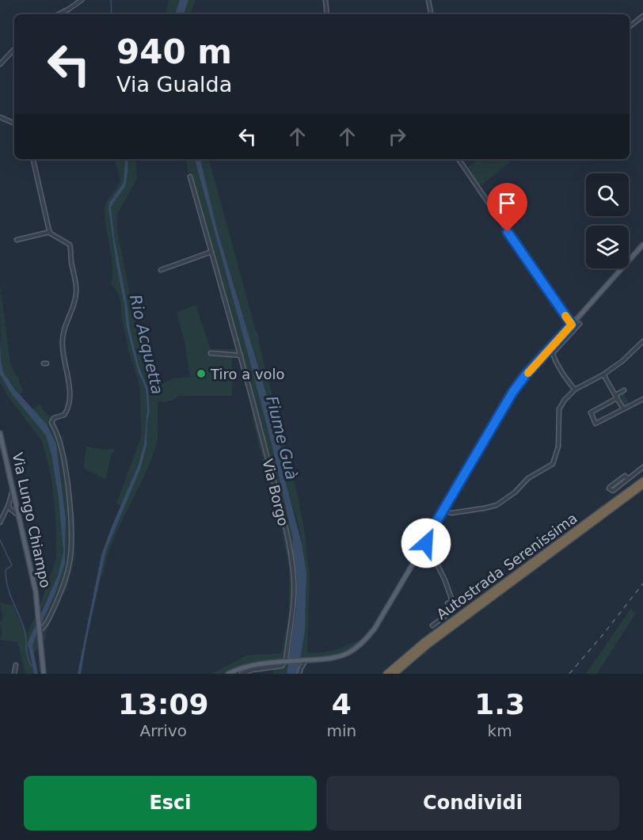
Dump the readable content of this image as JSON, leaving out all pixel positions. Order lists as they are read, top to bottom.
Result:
{
  "streets": {
    "highway": ["Autostrada Serenissima"],
    "main road": ["Via Lungo Chiampo"],
    "street": ["Via Borgo"]
  },
  "water": ["Rio Acquetta", "Fiume Guà"],
  "places": ["Tiro a volo"],
  "page": {
    "turn": ["940 m", "Via Gualda"],
    "eta": [
      "13:09",
      "Arrivo",
      "4",
      "min",
      "1.3",
      "km"
    ],
    "buttons": ["Esci", "Condividi"]
  }
}
